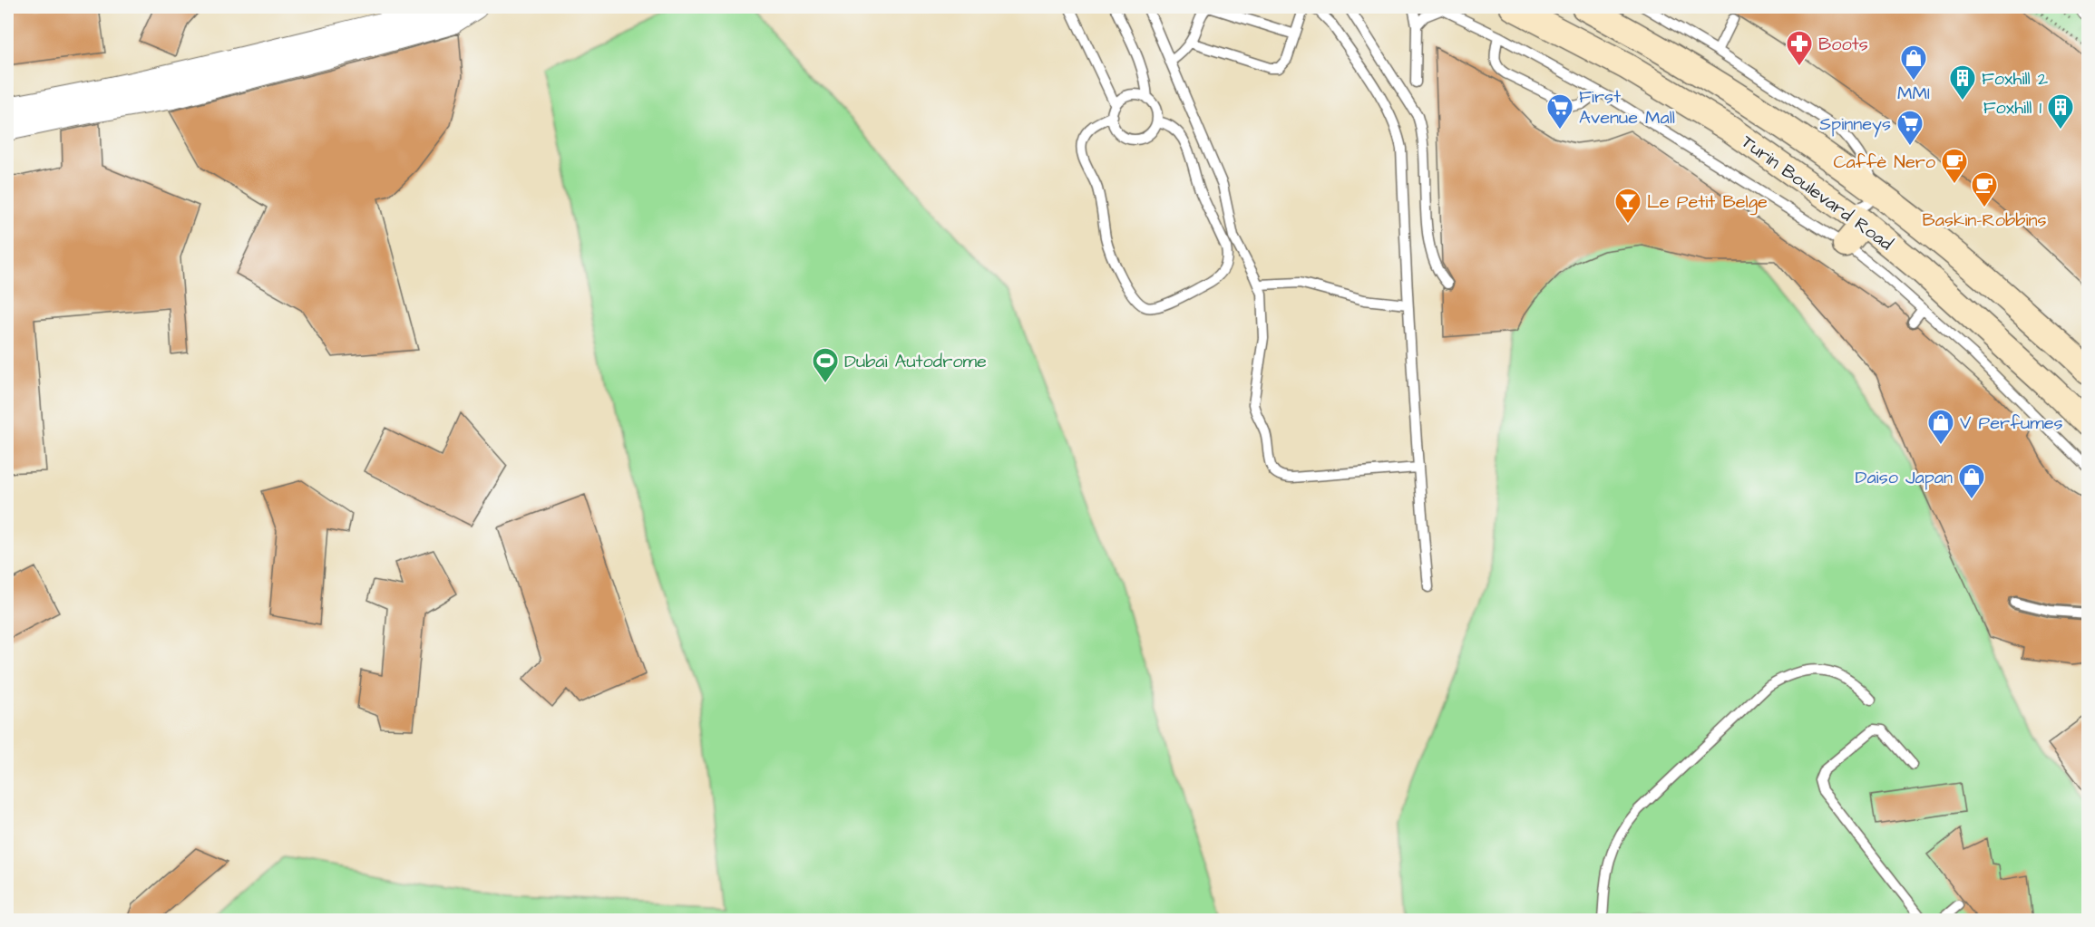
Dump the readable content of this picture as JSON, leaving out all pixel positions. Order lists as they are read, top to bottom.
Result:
{
  "streets": {
    "main road": ["Turin Boulevard Road"]
  },
  "places": {
    "pharmacy": ["Boots"],
    "shop": ["MMI", "V Perfumes", "Daiso Japan"],
    "building": ["Foxhill 2", "Foxhill 1"],
    "supermarket": ["First Avenue Mall", "Spinneys"],
    "cafe": ["Caffè Nero", "Baskin-Robbins"],
    "bar": ["Le Petit Belge"],
    "sports": ["Dubai Autodrome"]
  }
}
